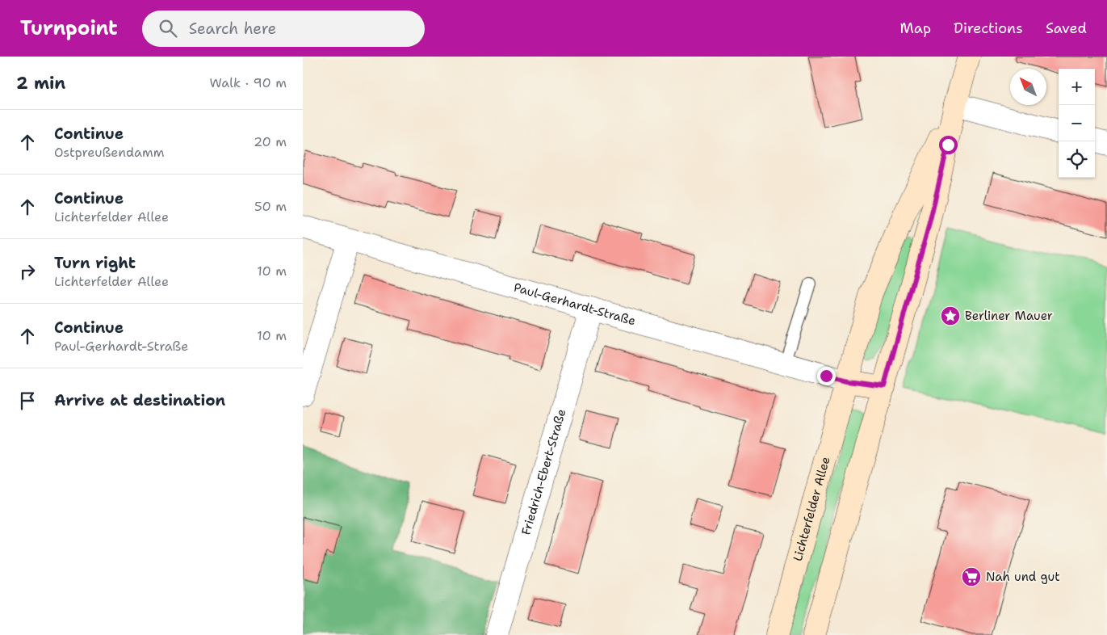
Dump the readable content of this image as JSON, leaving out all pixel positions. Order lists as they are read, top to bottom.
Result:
{
  "streets": {
    "main road": ["Lichterfelder Allee"],
    "street": ["Paul-Gerhardt-Straße", "Friedrich-Ebert-Straße"]
  },
  "crossings": [
    ["Paul-Gerhardt-Straße", "Friedrich-Ebert-Straße"],
    ["Paul-Gerhardt-Straße", "Lichterfelder Allee"]
  ],
  "places": {
    "place": ["Berliner Mauer"],
    "supermarket": ["Nah und gut"]
  },
  "north": "top left",
  "page": {
    "header": "Turnpoint",
    "search": "Search here",
    "nav": ["Map", "Directions", "Saved"],
    "heading": ["2 min", "Walk · 90 m"],
    "map_buttons": ["+", "−"],
    "list": [
      ["Continue", "Ostpreußendamm", "20 m"],
      ["Continue", "Lichterfelder Allee", "50 m"],
      ["Turn right", "Lichterfelder Allee", "10 m"],
      ["Continue", "Paul-Gerhardt-Straße", "10 m"],
      "Arrive at destination"
    ]
  }
}
